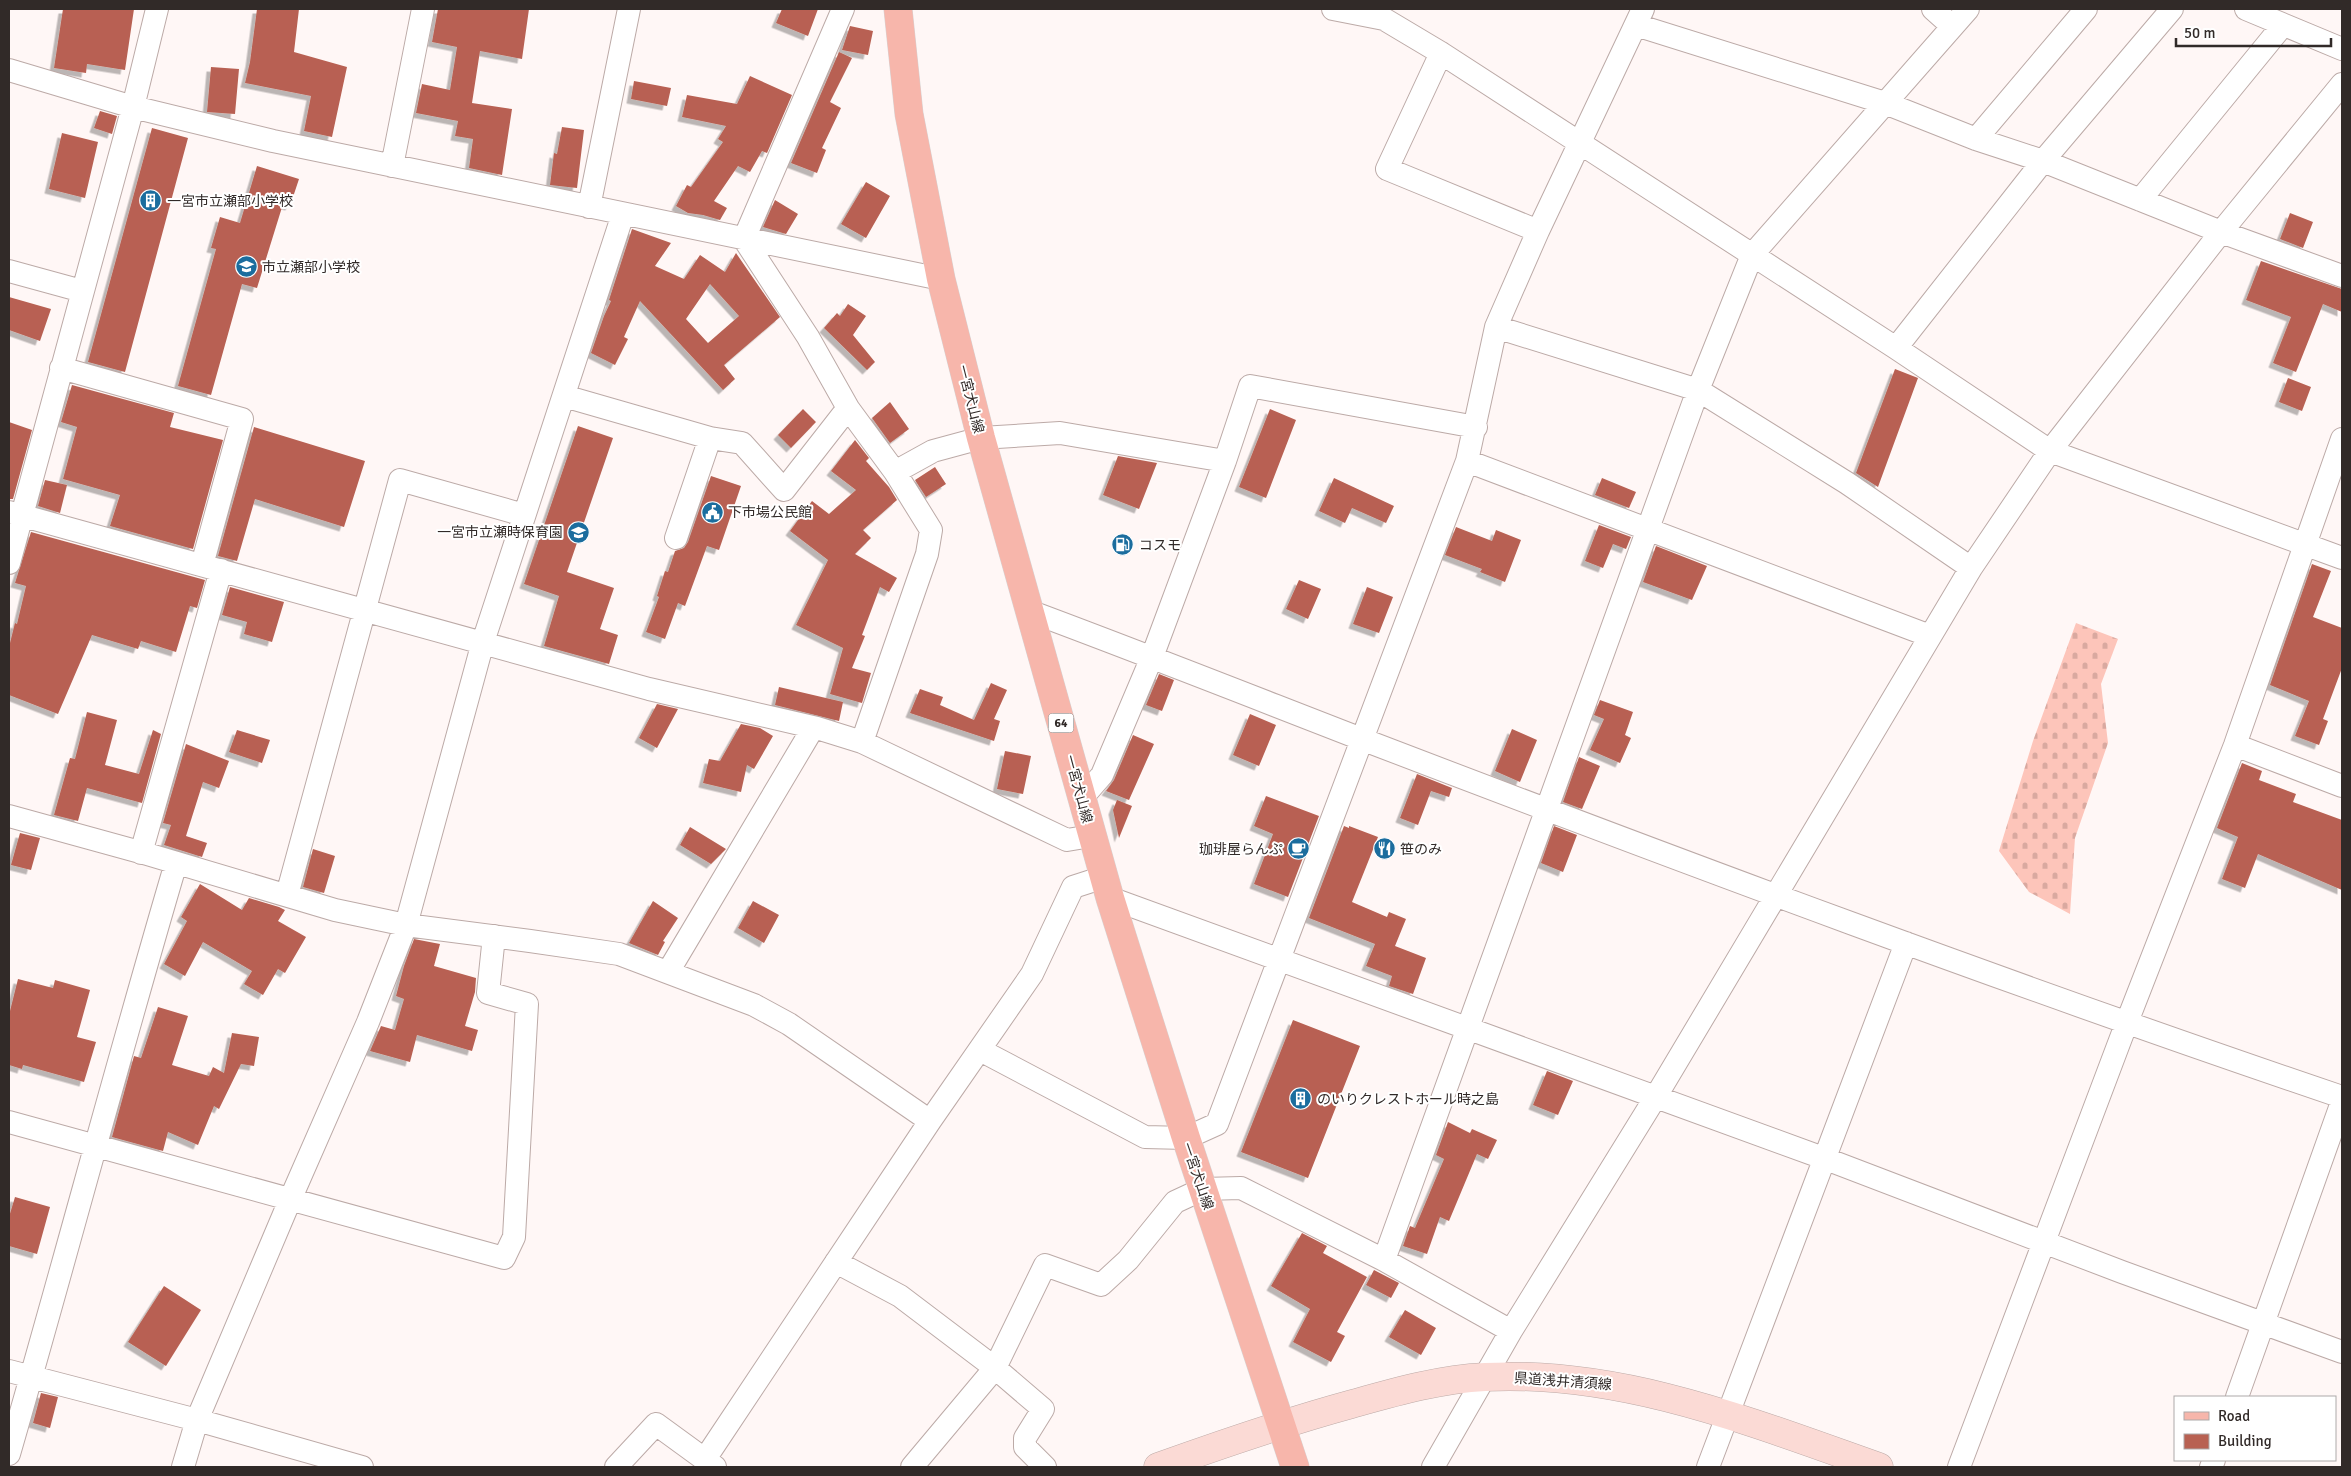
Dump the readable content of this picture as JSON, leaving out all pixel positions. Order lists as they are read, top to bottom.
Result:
{
  "streets": {
    "main road": ["一宮犬山線", "64", "県道浅井清須線"]
  },
  "crossings": [
    ["一宮犬山線", "県道浅井清須線"]
  ],
  "places": {
    "building": ["一宮市立瀬部小学校", "のいりクレストホール時之島"],
    "school or university": ["市立瀬部小学校", "一宮市立瀬時保育園"],
    "public building": ["下市場公民館"],
    "fuel station": ["コスモ"],
    "cafe": ["珈琲屋らんぷ"],
    "restaurant": ["笹のみ"]
  },
  "legend": ["Road", "Building"],
  "scale_bar": "50 m"
}
